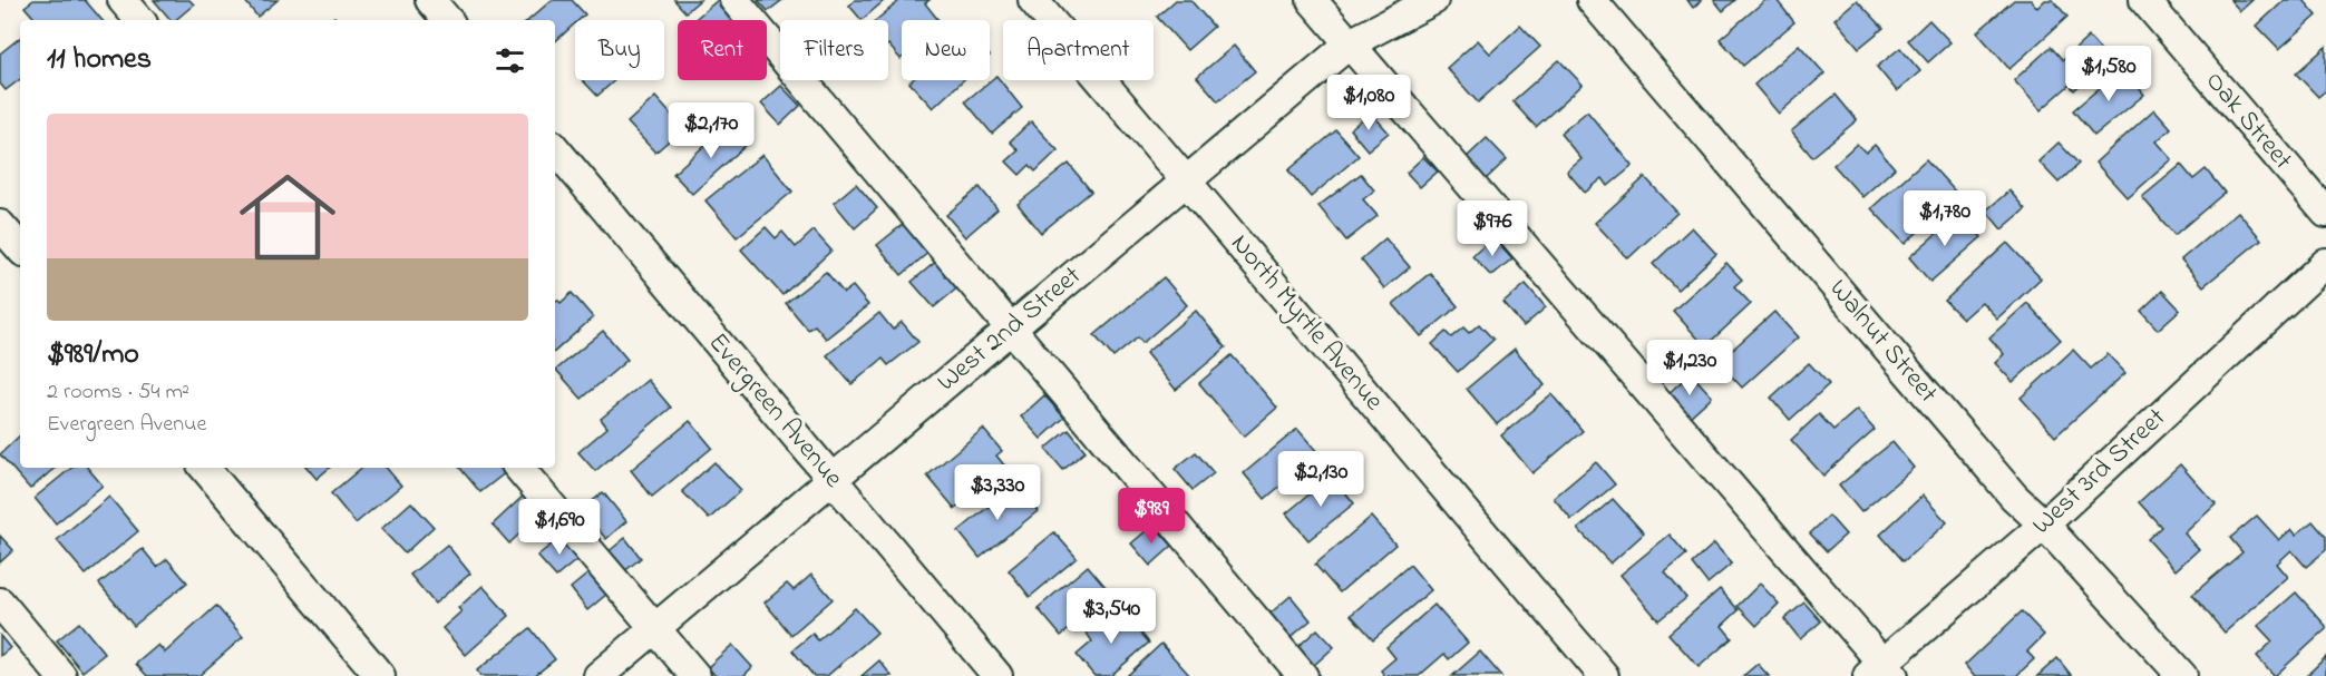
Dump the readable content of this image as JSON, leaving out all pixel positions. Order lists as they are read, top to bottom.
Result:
{
  "streets": {
    "street": [
      "Oak Street",
      "North Myrtle Avenue",
      "West 2nd Street",
      "Walnut Street",
      "Evergreen Avenue",
      "West 3rd Street"
    ]
  },
  "crossings": [
    ["North Myrtle Avenue", "West 2nd Street"],
    ["West 2nd Street", "Evergreen Avenue"],
    ["Walnut Street", "West 3rd Street"]
  ],
  "page": {
    "chip": [
      "Buy",
      "Rent",
      "Filters",
      "New",
      "Apartment"
    ],
    "heading": "11 homes",
    "price": [
      "$1,580",
      "$1,080",
      "$2,170",
      "$1,780",
      "$976",
      "$1,230",
      "$2,130",
      "$3,330",
      "$989",
      "$1,690",
      "$3,540"
    ],
    "list": [
      {
        "name": "$989/mo",
        "note": "2 rooms · 54 m² · Evergreen Avenue"
      }
    ]
  }
}
